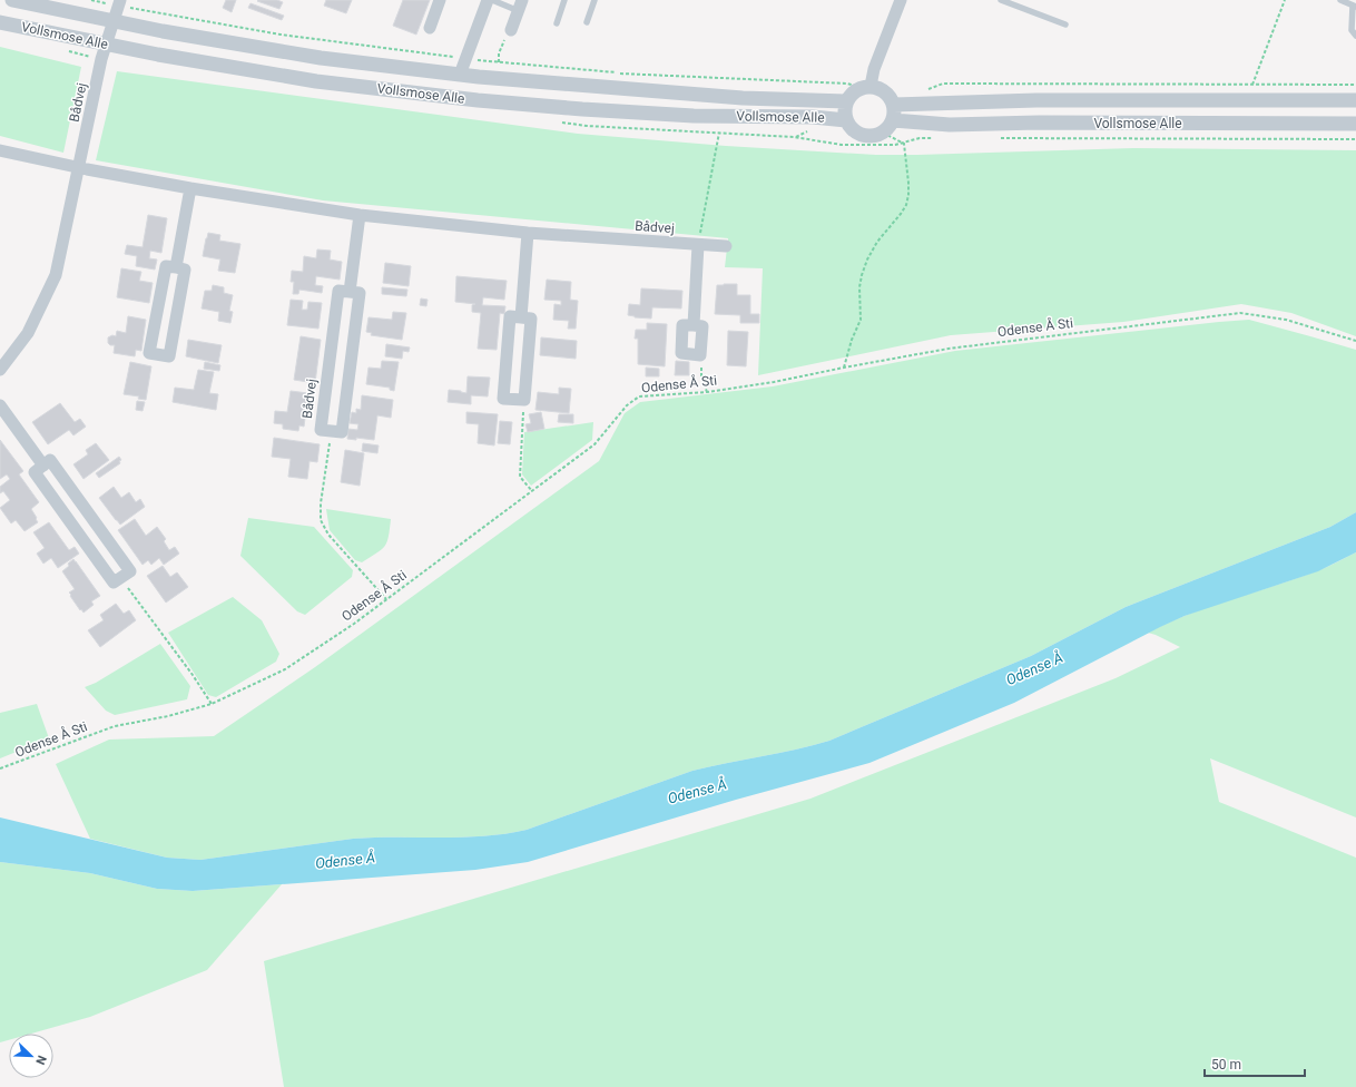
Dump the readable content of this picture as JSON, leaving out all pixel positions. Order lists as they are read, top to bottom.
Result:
{
  "streets": {
    "street": ["Vollsmose Alle", "Bådvej"],
    "path": ["Odense Å Sti"]
  },
  "crossings": [
    ["Vollsmose Alle", "Bådvej"]
  ],
  "water": ["Odense Å"],
  "scale_bar": "50 m",
  "north": "bottom right"
}
